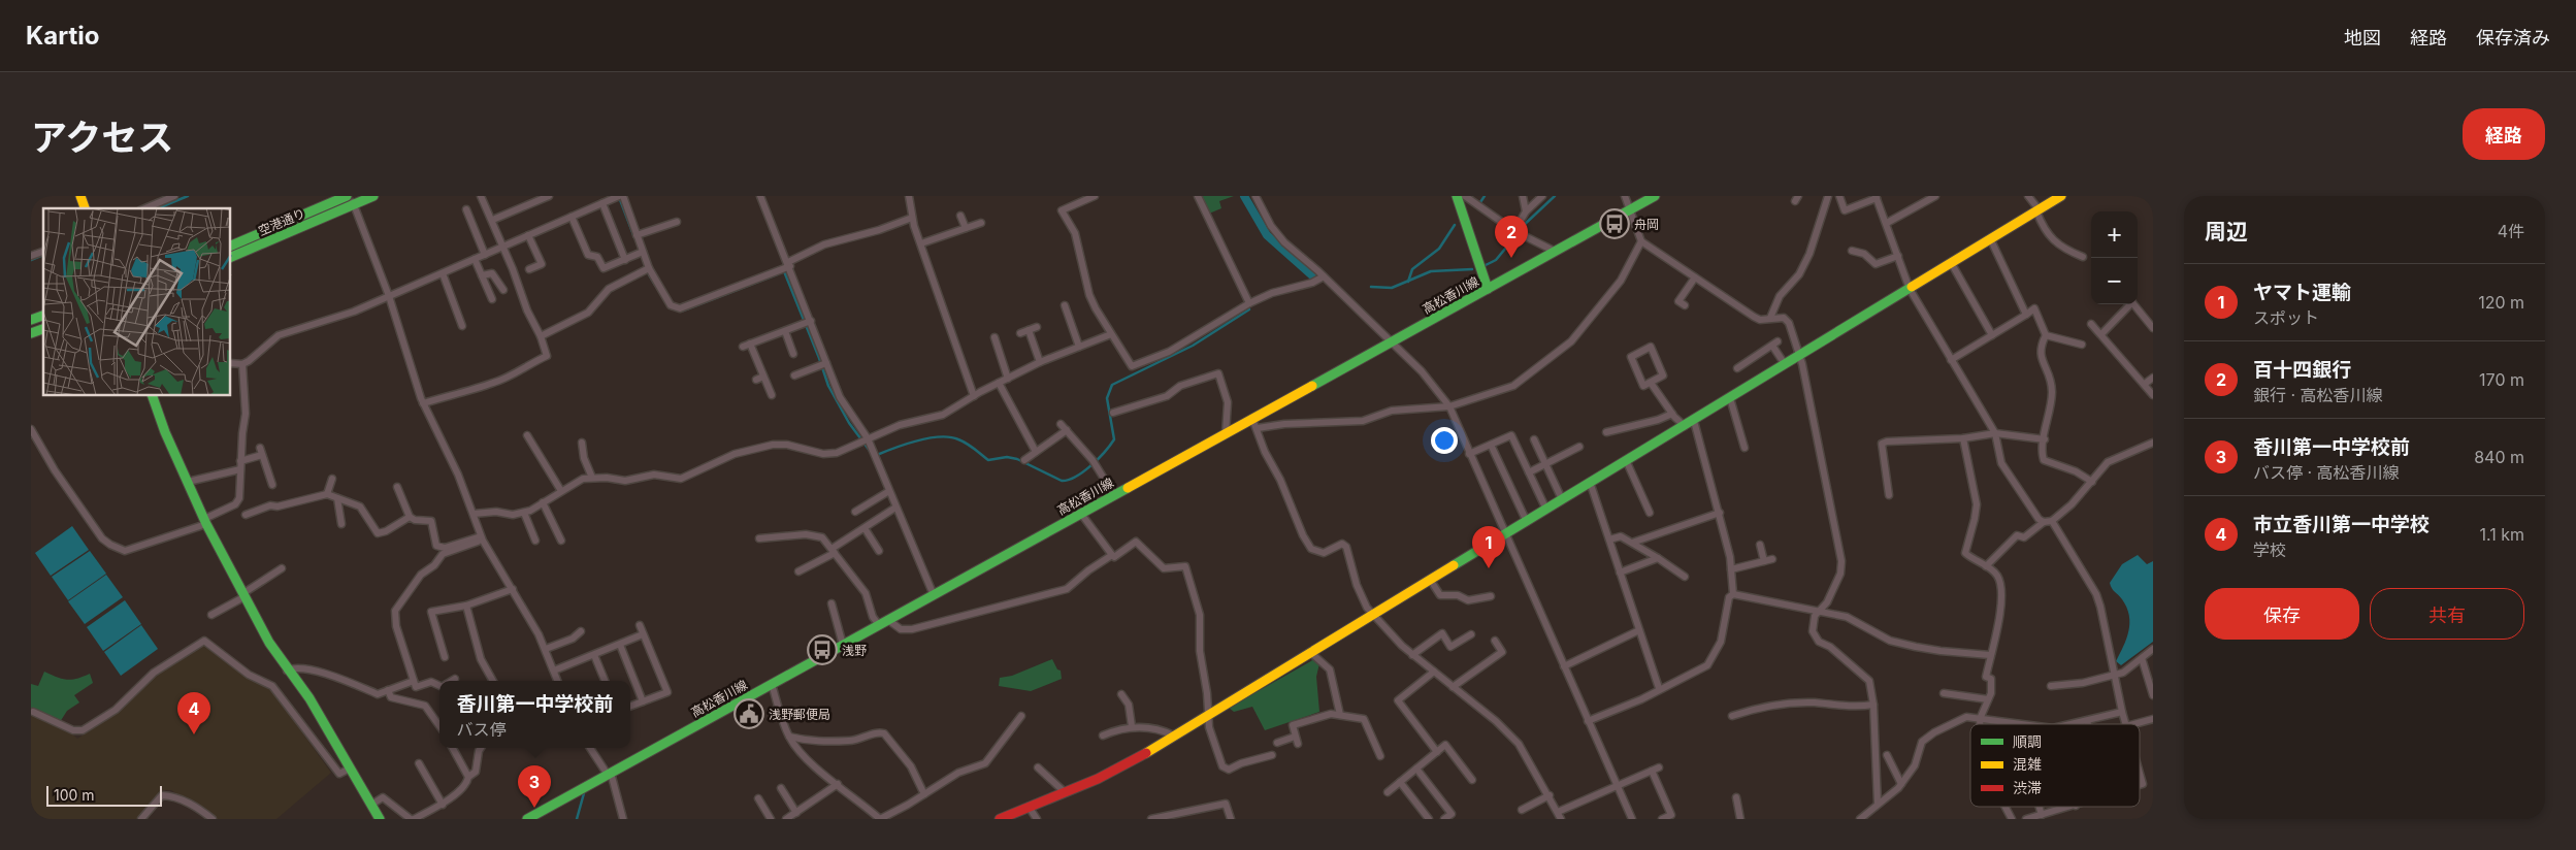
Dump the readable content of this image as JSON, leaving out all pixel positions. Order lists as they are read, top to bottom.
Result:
{
  "streets": {
    "main road": ["空港通り", "高松香川線"]
  },
  "places": {
    "bus stop": ["舟岡", "浅野"],
    "public building": ["浅野郵便局"]
  },
  "legend": ["順調", "混雑", "渋滞"],
  "scale_bar": "100 m",
  "page": {
    "header": "Kartio",
    "nav": ["地図", "経路", "保存済み"],
    "title": "アクセス",
    "buttons": [
      "経路",
      ["保存", "共有"]
    ],
    "heading": ["周辺", "4件"],
    "map_buttons": ["+", "−"],
    "pins": [
      "2",
      "1",
      "4",
      "3"
    ],
    "list": [
      {
        "mark": "1",
        "name": "ヤマト運輸",
        "note": "スポット",
        "value": "120 m"
      },
      {
        "mark": "2",
        "name": "百十四銀行",
        "note": "銀行 · 高松香川線",
        "value": "170 m"
      },
      {
        "mark": "3",
        "name": "香川第一中学校前",
        "note": "バス停 · 高松香川線",
        "value": "840 m"
      },
      {
        "mark": "4",
        "name": "市立香川第一中学校",
        "note": "学校",
        "value": "1.1 km"
      }
    ],
    "popup": ["香川第一中学校前", "バス停"],
    "scale": "100 m"
  }
}
